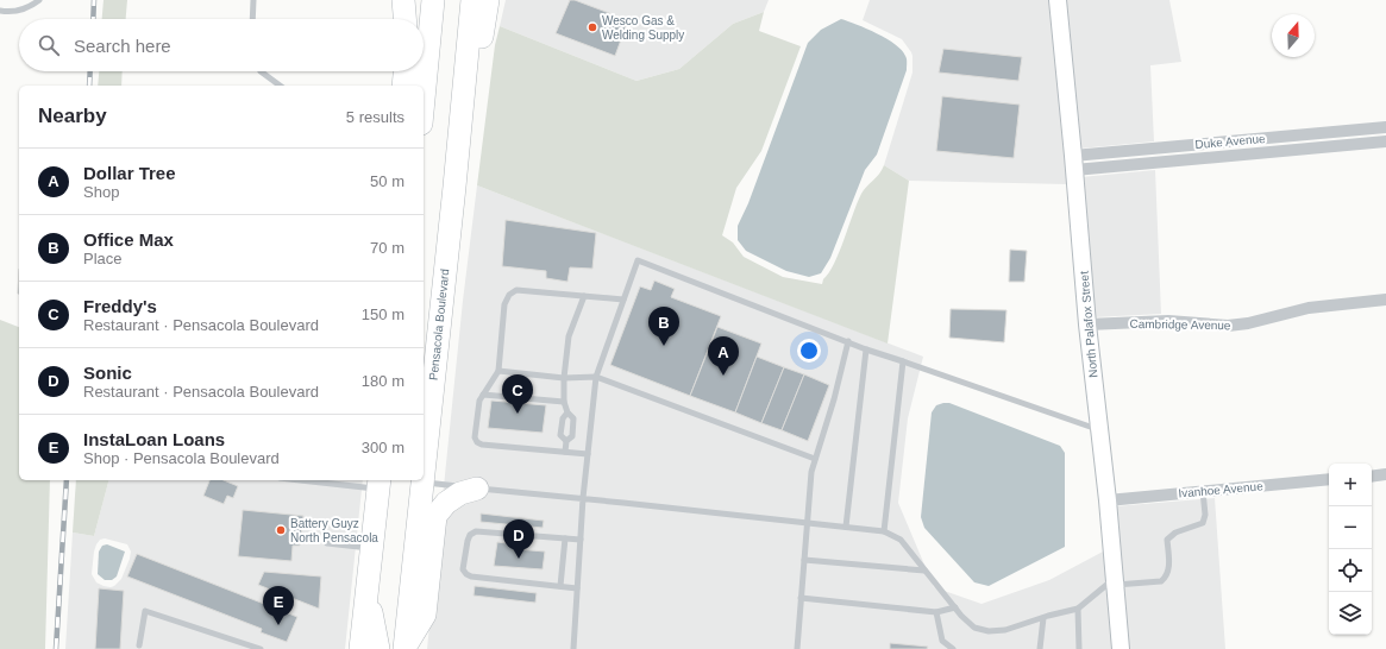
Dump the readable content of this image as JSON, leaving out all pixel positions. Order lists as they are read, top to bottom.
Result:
{
  "streets": {
    "highway": ["Pensacola Boulevard"],
    "main road": ["North Palafox Street"],
    "street": ["Duke Avenue", "Cambridge Avenue", "Ivanhoe Avenue"]
  },
  "crossings": [
    ["Duke Avenue", "North Palafox Street"],
    ["North Palafox Street", "Cambridge Avenue"],
    ["North Palafox Street", "Ivanhoe Avenue"]
  ],
  "places": ["Wesco Gas & Welding Supply", "Battery Guyz North Pensacola"],
  "north": "top",
  "page": {
    "search": "Search here",
    "heading": ["Nearby", "5 results"],
    "list": [
      {
        "mark": "A",
        "name": "Dollar Tree",
        "note": "Shop",
        "value": "50 m"
      },
      {
        "mark": "B",
        "name": "Office Max",
        "note": "Place",
        "value": "70 m"
      },
      {
        "mark": "C",
        "name": "Freddy's",
        "note": "Restaurant · Pensacola Boulevard",
        "value": "150 m"
      },
      {
        "mark": "D",
        "name": "Sonic",
        "note": "Restaurant · Pensacola Boulevard",
        "value": "180 m"
      },
      {
        "mark": "E",
        "name": "InstaLoan Loans",
        "note": "Shop · Pensacola Boulevard",
        "value": "300 m"
      }
    ],
    "pins": [
      "B",
      "A",
      "C",
      "D",
      "E"
    ],
    "map_buttons": ["+", "−"]
  }
}
